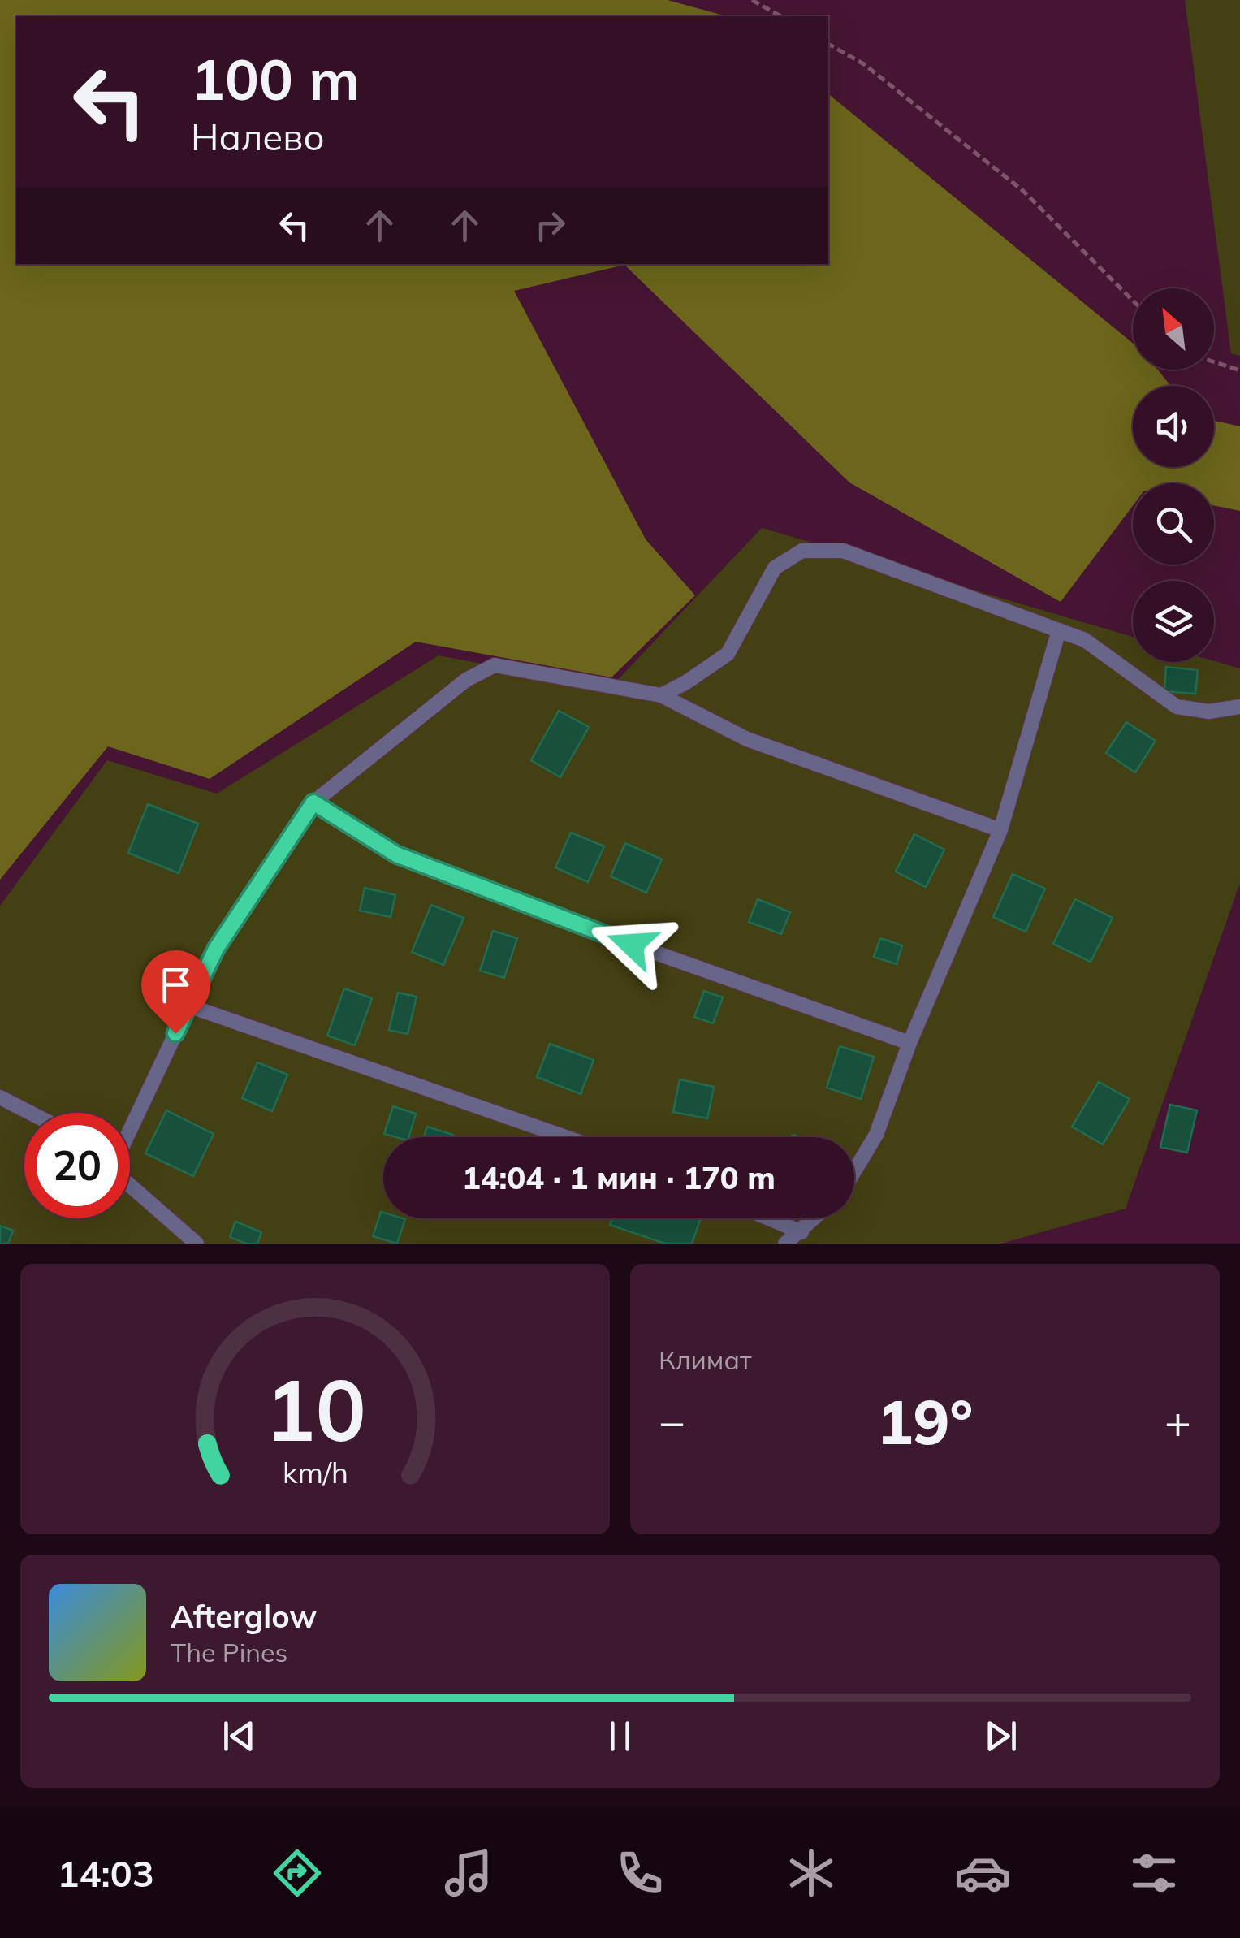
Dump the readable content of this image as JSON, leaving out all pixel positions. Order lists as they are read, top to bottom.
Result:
{
  "north": "top left",
  "page": {
    "turn": ["100 m", "Налево"],
    "limit": "20",
    "trip": "14:04 · 1 мин · 170 m",
    "tile": "Климат",
    "heat": ["−", "19°", "+"],
    "song": ["Afterglow", "The Pines"],
    "tabs": "14:03",
    "gauge": ["10", "km/h"]
  }
}
